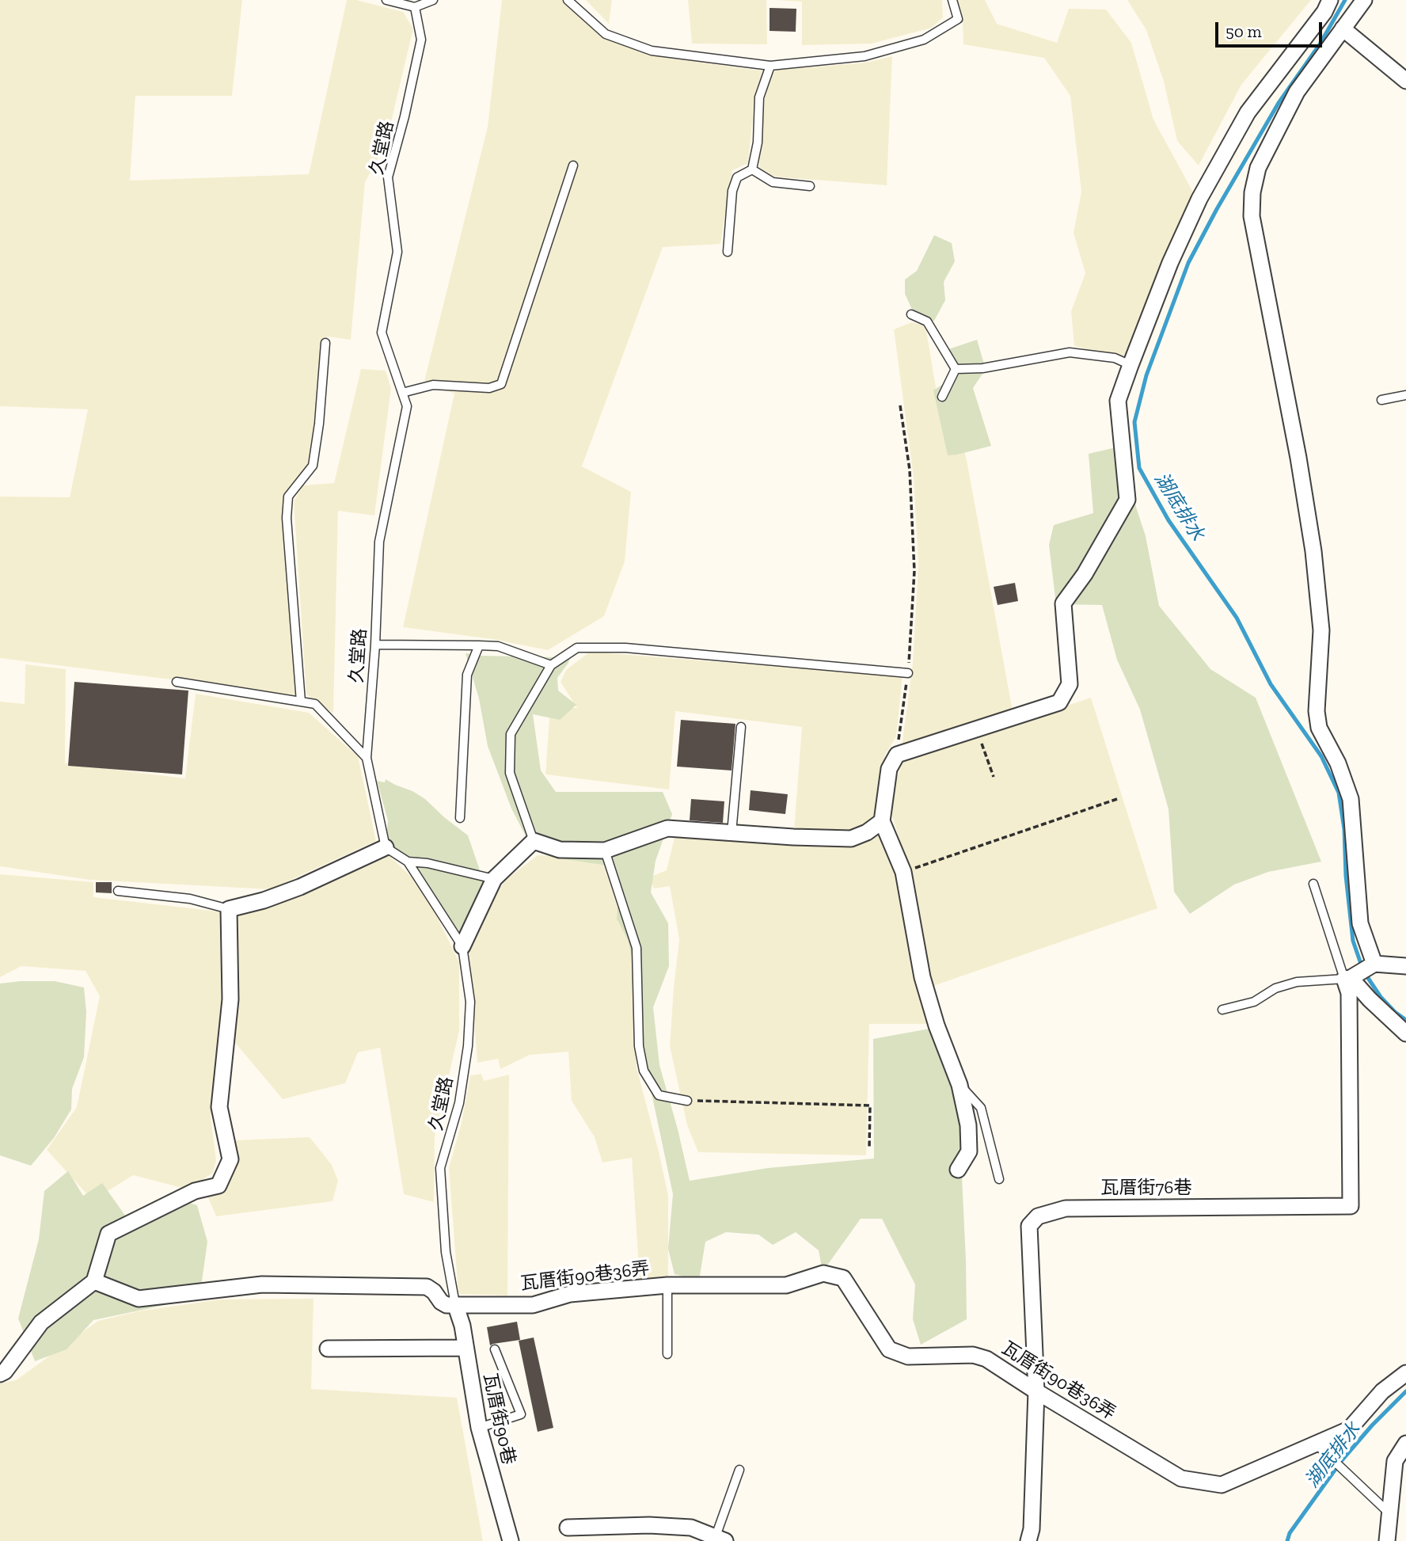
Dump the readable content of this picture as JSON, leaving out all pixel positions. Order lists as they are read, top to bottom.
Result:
{
  "streets": {
    "street": ["瓦厝街76巷", "瓦厝街90巷36弄", "瓦厝街90巷"],
    "lane": ["久堂路"]
  },
  "crossings": [
    ["久堂路", "瓦厝街90巷36弄"],
    ["久堂路", "瓦厝街90巷"],
    ["瓦厝街76巷", "瓦厝街90巷36弄"],
    ["瓦厝街90巷36弄", "瓦厝街90巷"]
  ],
  "water": ["湖底排水"],
  "scale_bar": "50 m"
}
